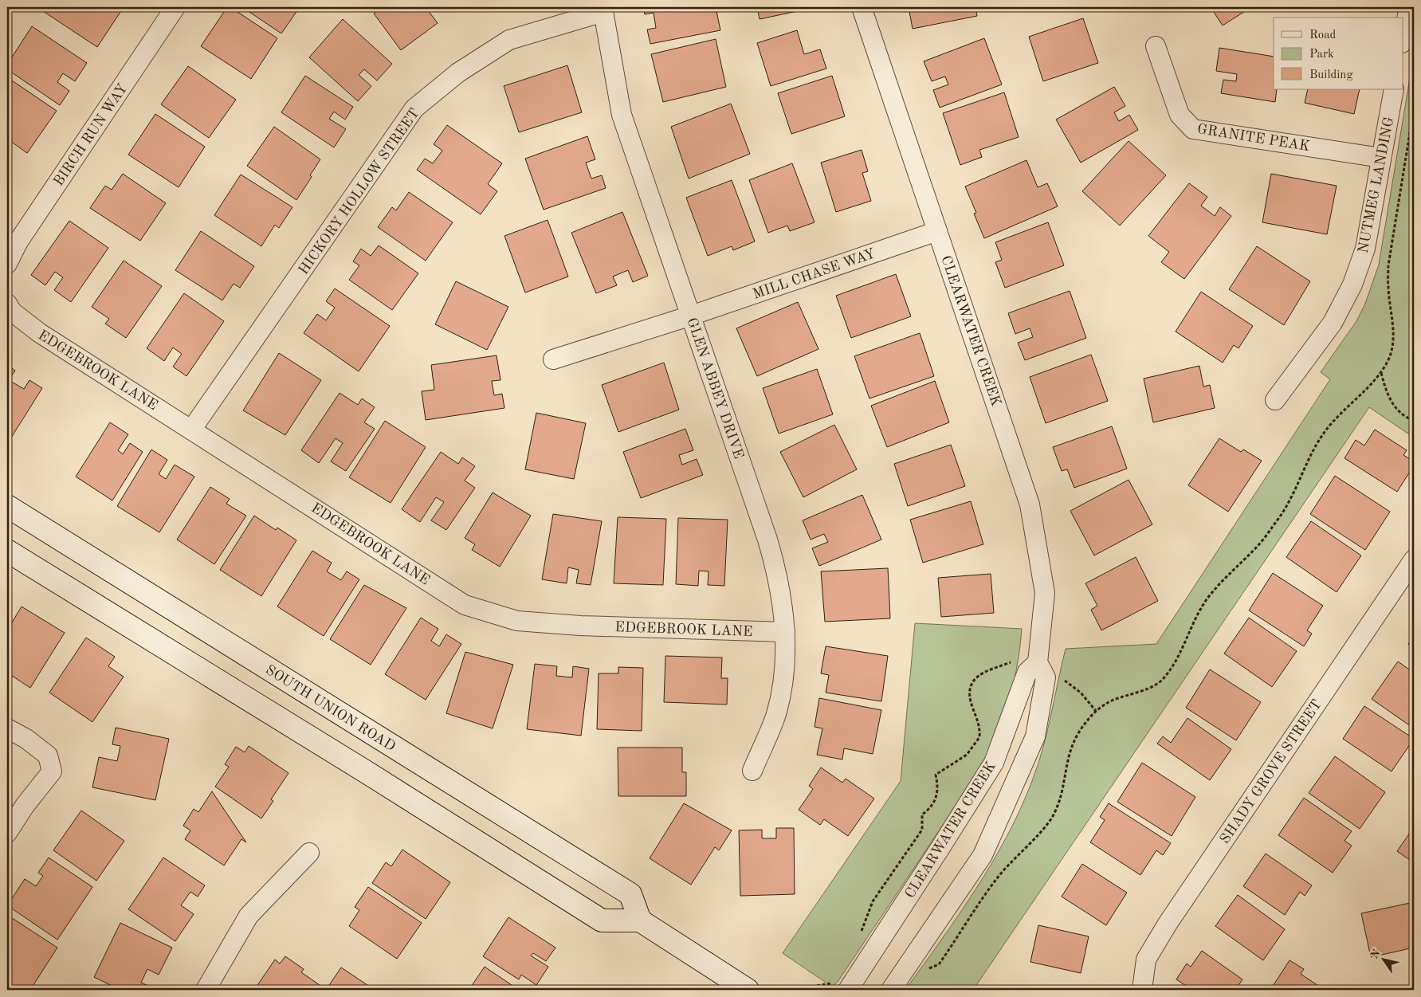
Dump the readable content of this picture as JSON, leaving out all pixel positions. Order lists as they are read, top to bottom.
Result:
{
  "streets": {
    "street": [
      "BIRCH RUN WAY",
      "GRANITE PEAK",
      "NUTMEG LANDING",
      "HICKORY HOLLOW STREET",
      "MILL CHASE WAY",
      "CLEARWATER CREEK",
      "EDGEBROOK LANE",
      "GLEN ABBEY DRIVE",
      "SOUTH UNION ROAD",
      "SHADY GROVE STREET"
    ]
  },
  "crossings": [
    ["GRANITE PEAK", "NUTMEG LANDING"],
    ["HICKORY HOLLOW STREET", "EDGEBROOK LANE"],
    ["HICKORY HOLLOW STREET", "GLEN ABBEY DRIVE"],
    ["MILL CHASE WAY", "CLEARWATER CREEK"],
    ["MILL CHASE WAY", "GLEN ABBEY DRIVE"],
    ["EDGEBROOK LANE", "GLEN ABBEY DRIVE"]
  ],
  "legend": ["Road", "Park", "Building"],
  "north": "top left"
}
